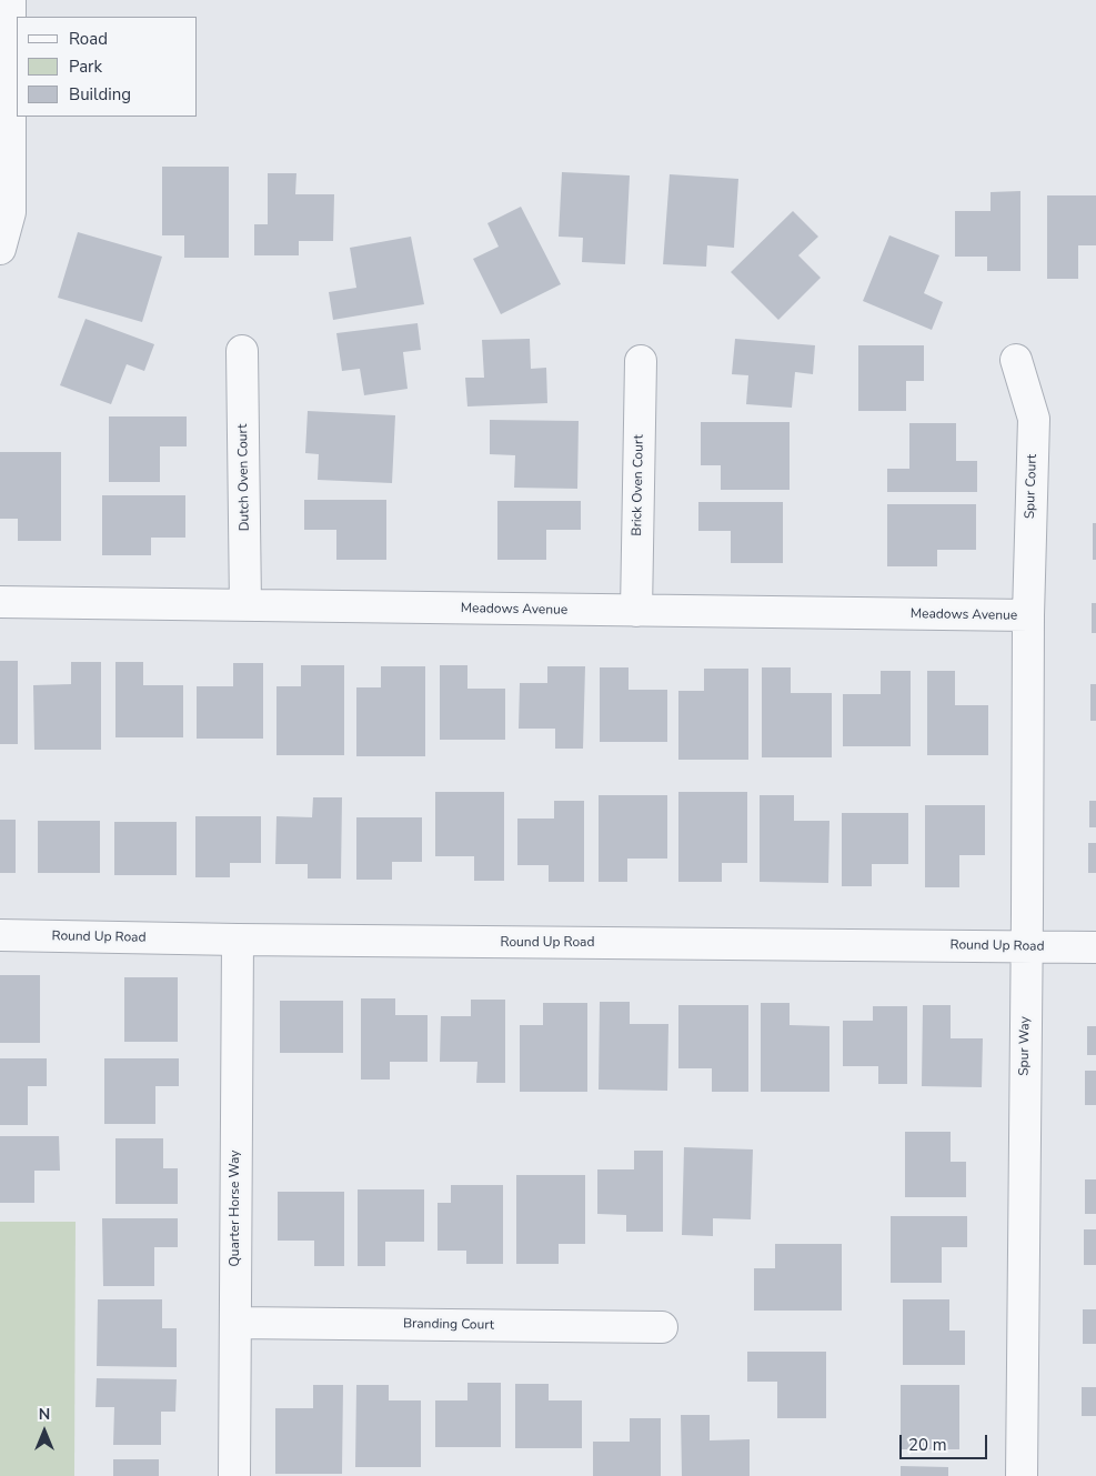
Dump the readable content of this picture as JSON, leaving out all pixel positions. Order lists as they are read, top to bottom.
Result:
{
  "streets": {
    "street": [
      "Dutch Oven Court",
      "Brick Oven Court",
      "Spur Court",
      "Meadows Avenue",
      "Round Up Road",
      "Spur Way",
      "Quarter Horse Way",
      "Branding Court"
    ]
  },
  "crossings": [
    ["Dutch Oven Court", "Meadows Avenue"],
    ["Brick Oven Court", "Meadows Avenue"],
    ["Spur Court", "Meadows Avenue"],
    ["Spur Court", "Spur Way"],
    ["Meadows Avenue", "Spur Way"],
    ["Round Up Road", "Spur Way"],
    ["Round Up Road", "Quarter Horse Way"],
    ["Quarter Horse Way", "Branding Court"]
  ],
  "legend": ["Road", "Park", "Building"],
  "scale_bar": "20 m",
  "north": "top"
}
